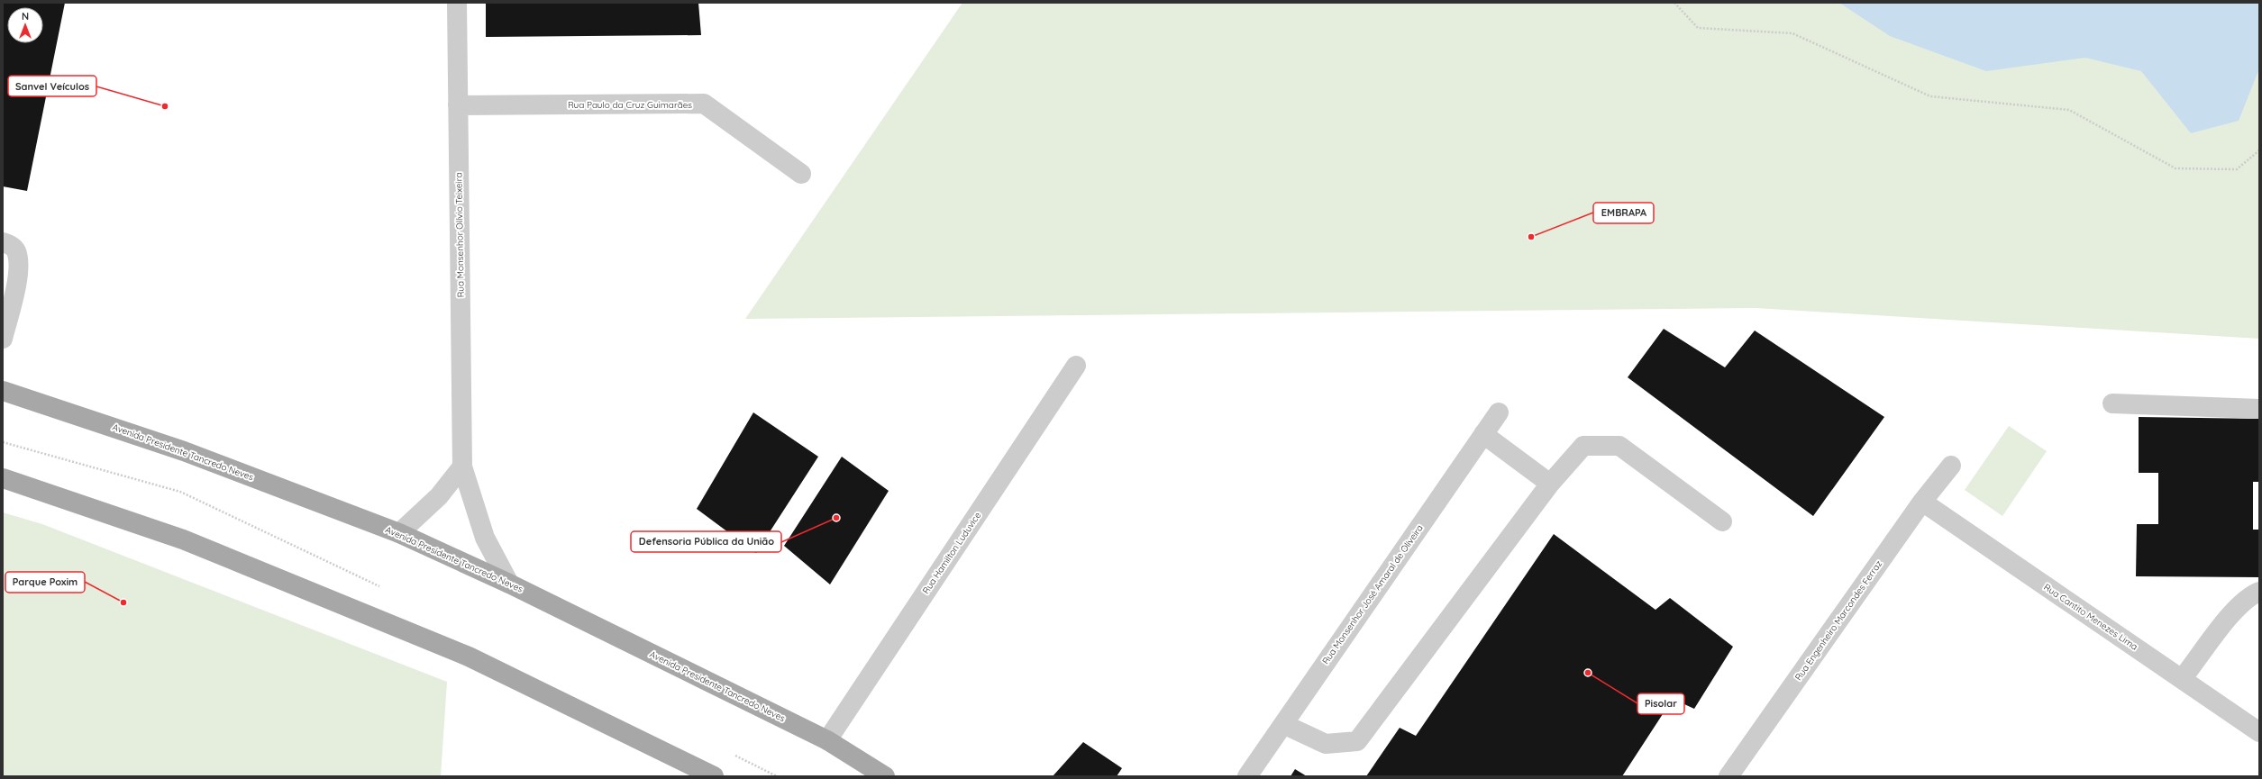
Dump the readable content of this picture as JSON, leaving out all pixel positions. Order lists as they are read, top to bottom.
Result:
{
  "streets": {
    "main road": ["Avenida Presidente Tancredo Neves"],
    "street": [
      "Rua Paulo da Cruz Guimarães",
      "Rua Monsenhor Olívio Teixeira",
      "Rua Hamilton Luduvice",
      "Rua Monsenhor José Amaral de Oliveira",
      "Rua Cantito Menezes Lima",
      "Rua Engenheiro Marcondes Ferraz"
    ]
  },
  "crossings": [
    ["Rua Paulo da Cruz Guimarães", "Rua Monsenhor Olívio Teixeira"],
    ["Rua Monsenhor Olívio Teixeira", "Avenida Presidente Tancredo Neves"],
    ["Avenida Presidente Tancredo Neves", "Rua Hamilton Luduvice"],
    ["Rua Cantito Menezes Lima", "Rua Engenheiro Marcondes Ferraz"]
  ],
  "places": [
    "Sanvel Veículos",
    "EMBRAPA",
    "Defensoria Pública da União",
    "Parque Poxim",
    "Pisolar"
  ],
  "north": "top"
}
